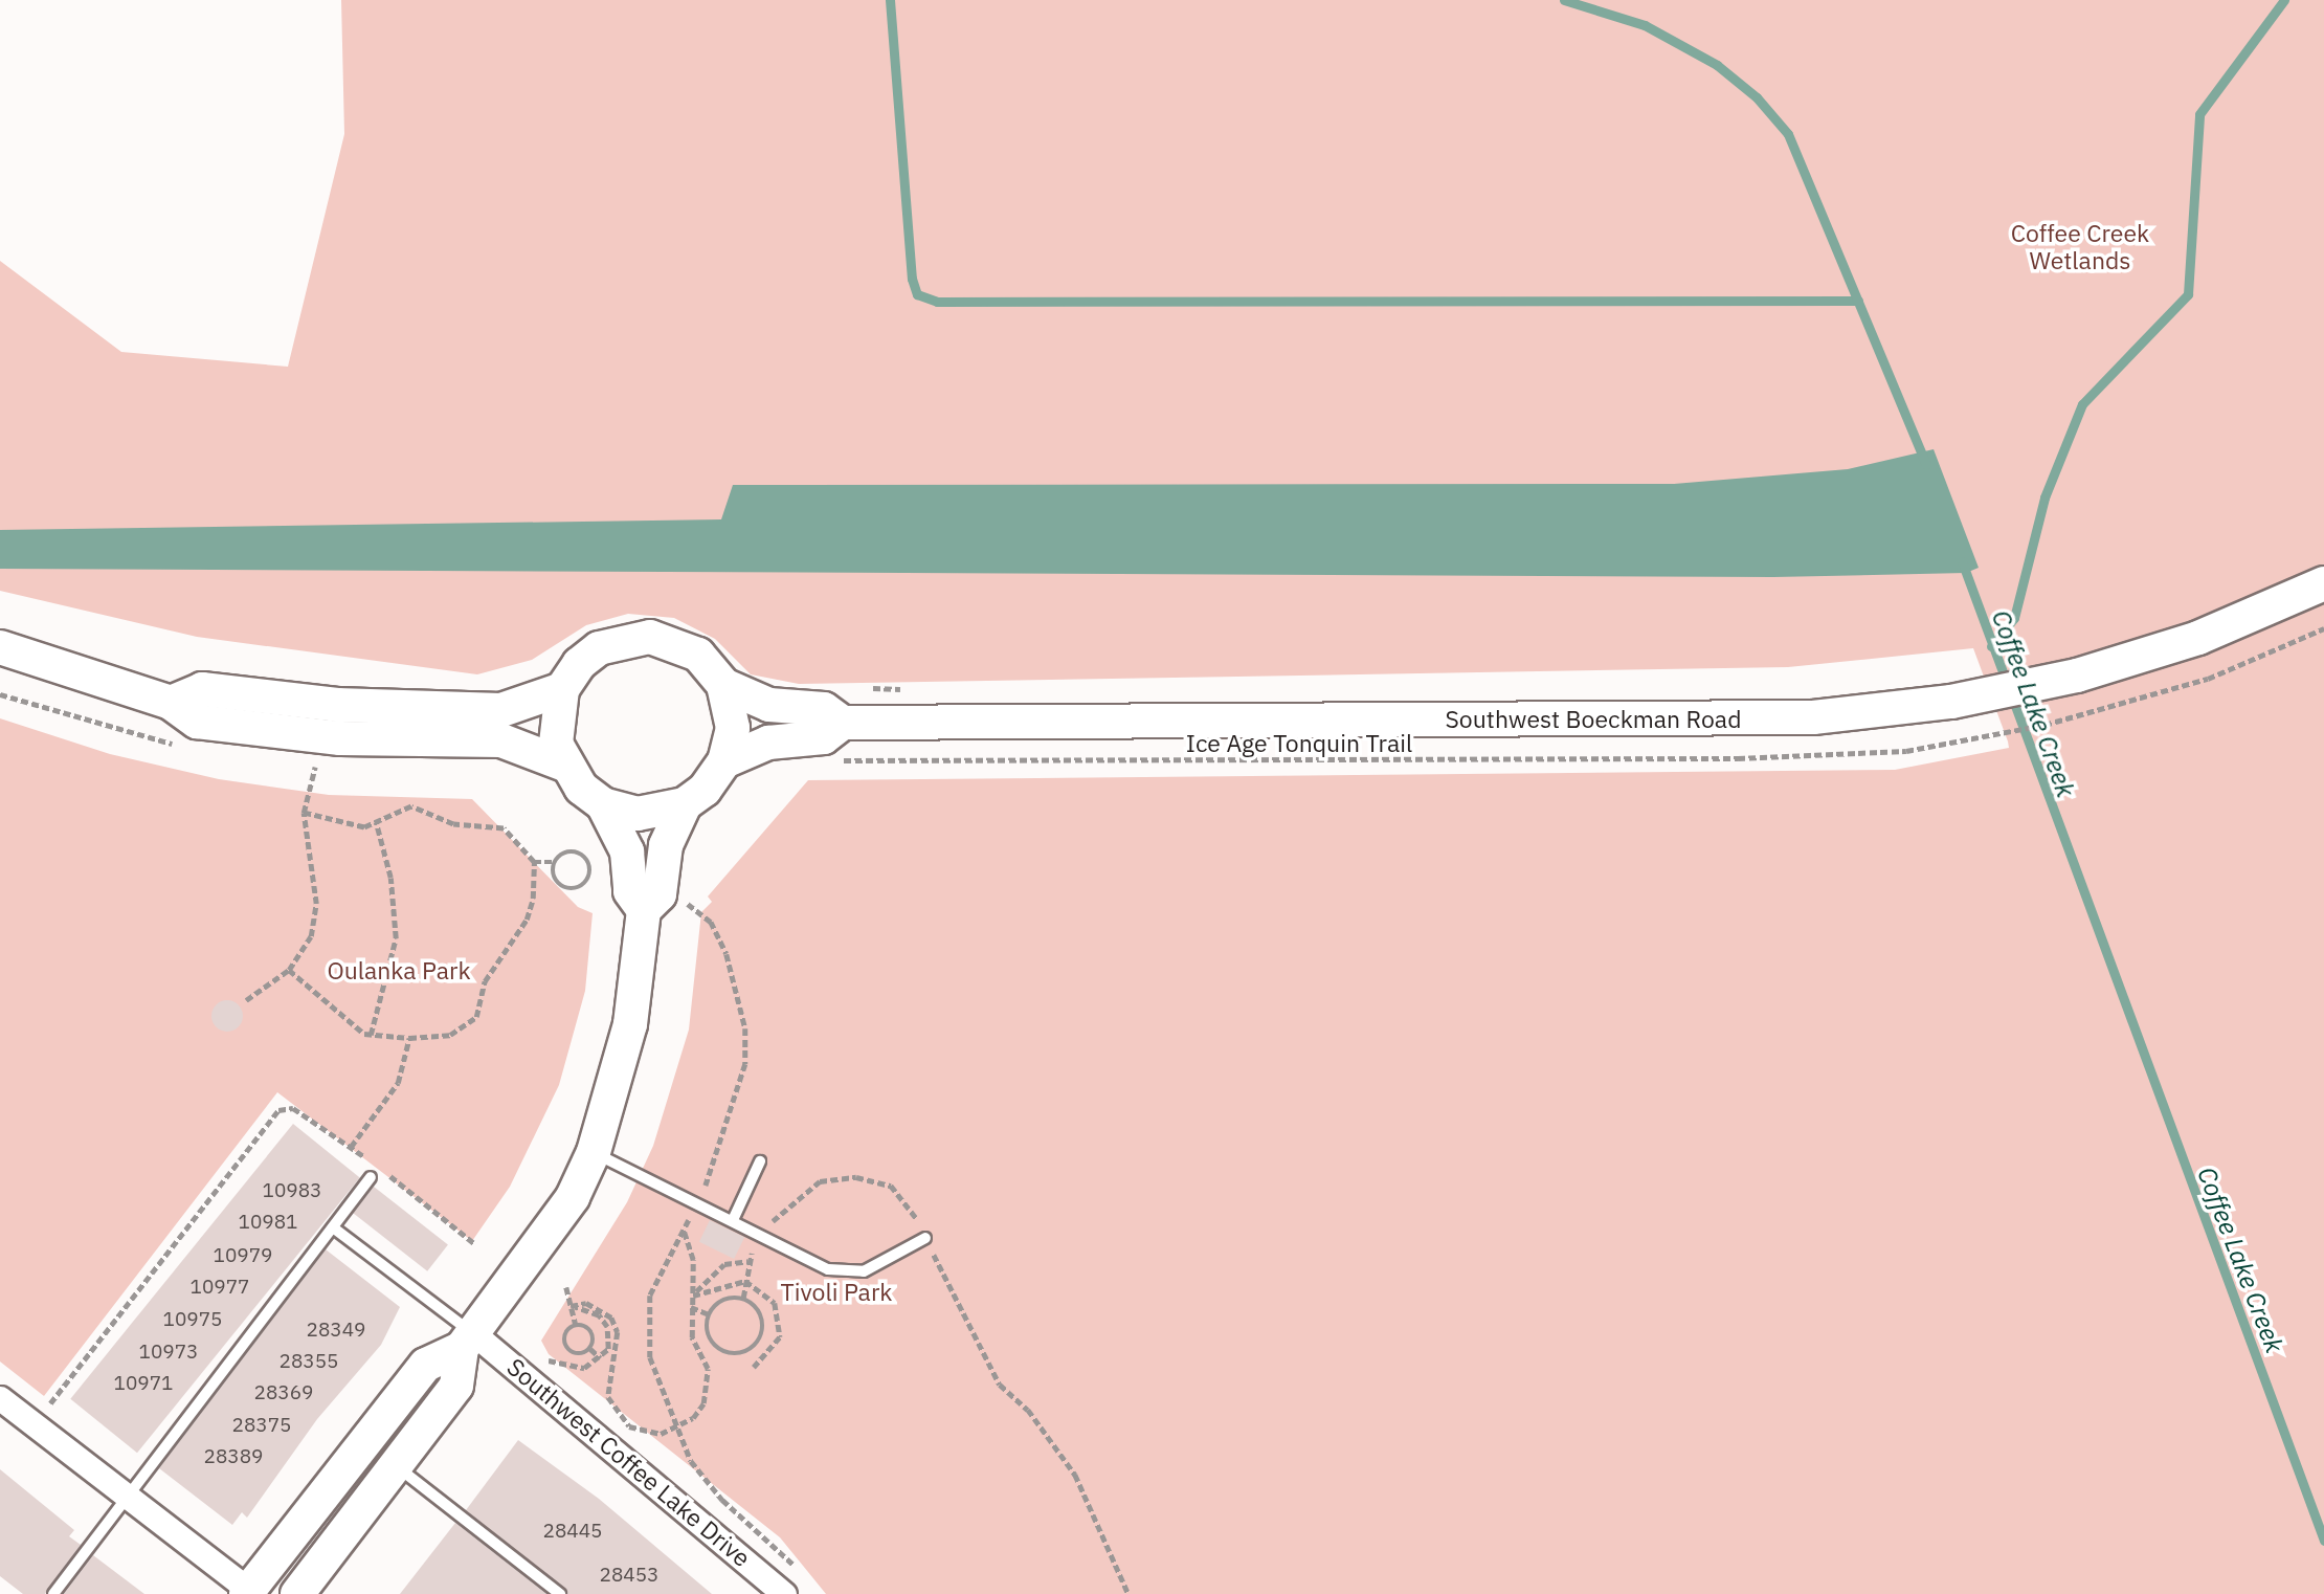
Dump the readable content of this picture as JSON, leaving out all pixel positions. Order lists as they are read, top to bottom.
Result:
{
  "streets": {
    "main road": ["Southwest Boeckman Road"],
    "street": ["Southwest Coffee Lake Drive"],
    "path": ["Ice Age Tonquin Trail"]
  },
  "water": ["Coffee Lake Creek"],
  "parks": ["Coffee Creek Wetlands", "Oulanka Park", "Tivoli Park"],
  "house_numbers": [
    "10983",
    "10981",
    "10979",
    "10977",
    "10975",
    "28349",
    "10973",
    "28355",
    "10971",
    "28369",
    "28375",
    "28389",
    "28445",
    "28453"
  ]
}
